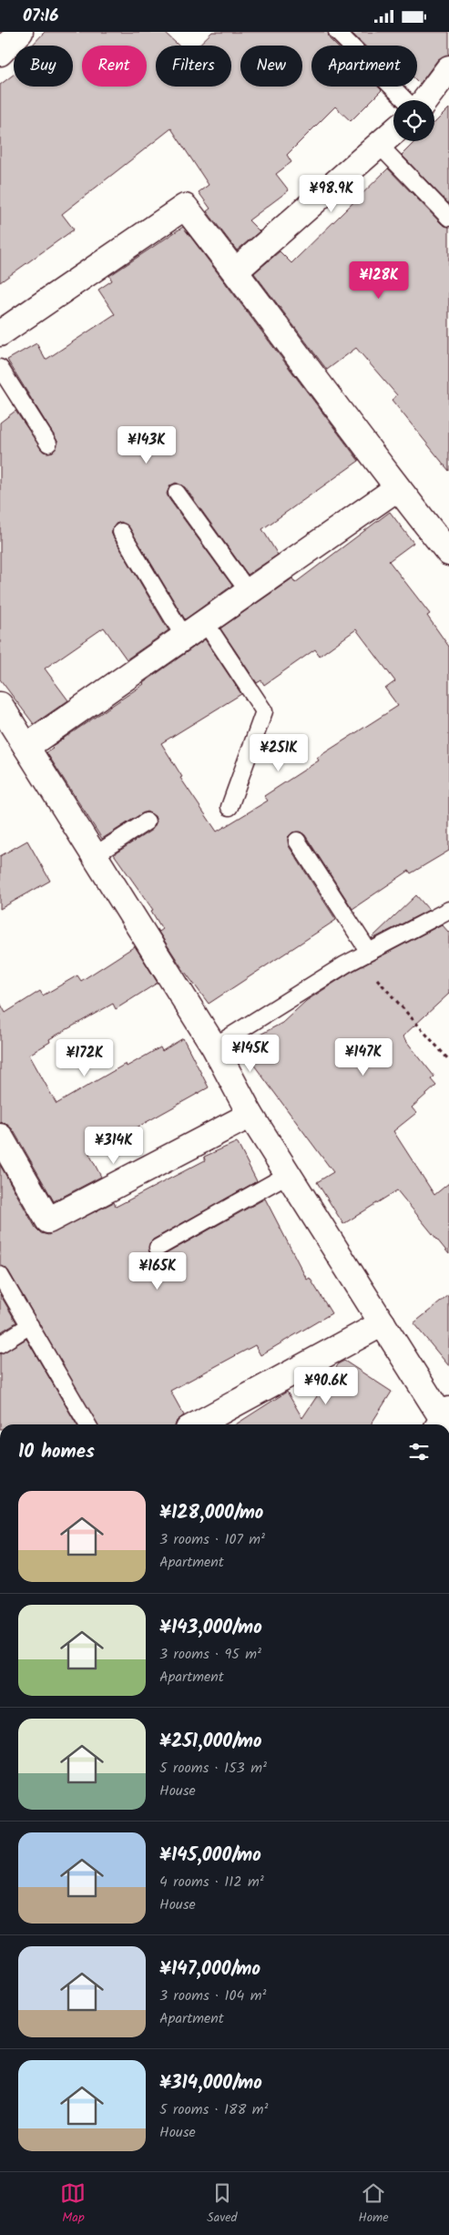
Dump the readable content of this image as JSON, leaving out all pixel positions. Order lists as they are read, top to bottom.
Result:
{
  "page": {
    "status": "07:16",
    "chip": [
      "Buy",
      "Rent",
      "Filters",
      "New",
      "Apartment"
    ],
    "price": [
      "¥98.9K",
      "¥128K",
      "¥143K",
      "¥251K",
      "¥145K",
      "¥147K",
      "¥172K",
      "¥314K",
      "¥165K",
      "¥90.6K"
    ],
    "heading": "10 homes",
    "list": [
      {
        "name": "¥128,000/mo",
        "note": "3 rooms · 107 m² · Apartment"
      },
      {
        "name": "¥143,000/mo",
        "note": "3 rooms · 95 m² · Apartment"
      },
      {
        "name": "¥251,000/mo",
        "note": "5 rooms · 153 m² · House"
      },
      {
        "name": "¥145,000/mo",
        "note": "4 rooms · 112 m² · House"
      },
      {
        "name": "¥147,000/mo",
        "note": "3 rooms · 104 m² · Apartment"
      },
      {
        "name": "¥314,000/mo",
        "note": "5 rooms · 188 m² · House"
      }
    ],
    "tabs": ["Map", "Saved", "Home"]
  }
}
